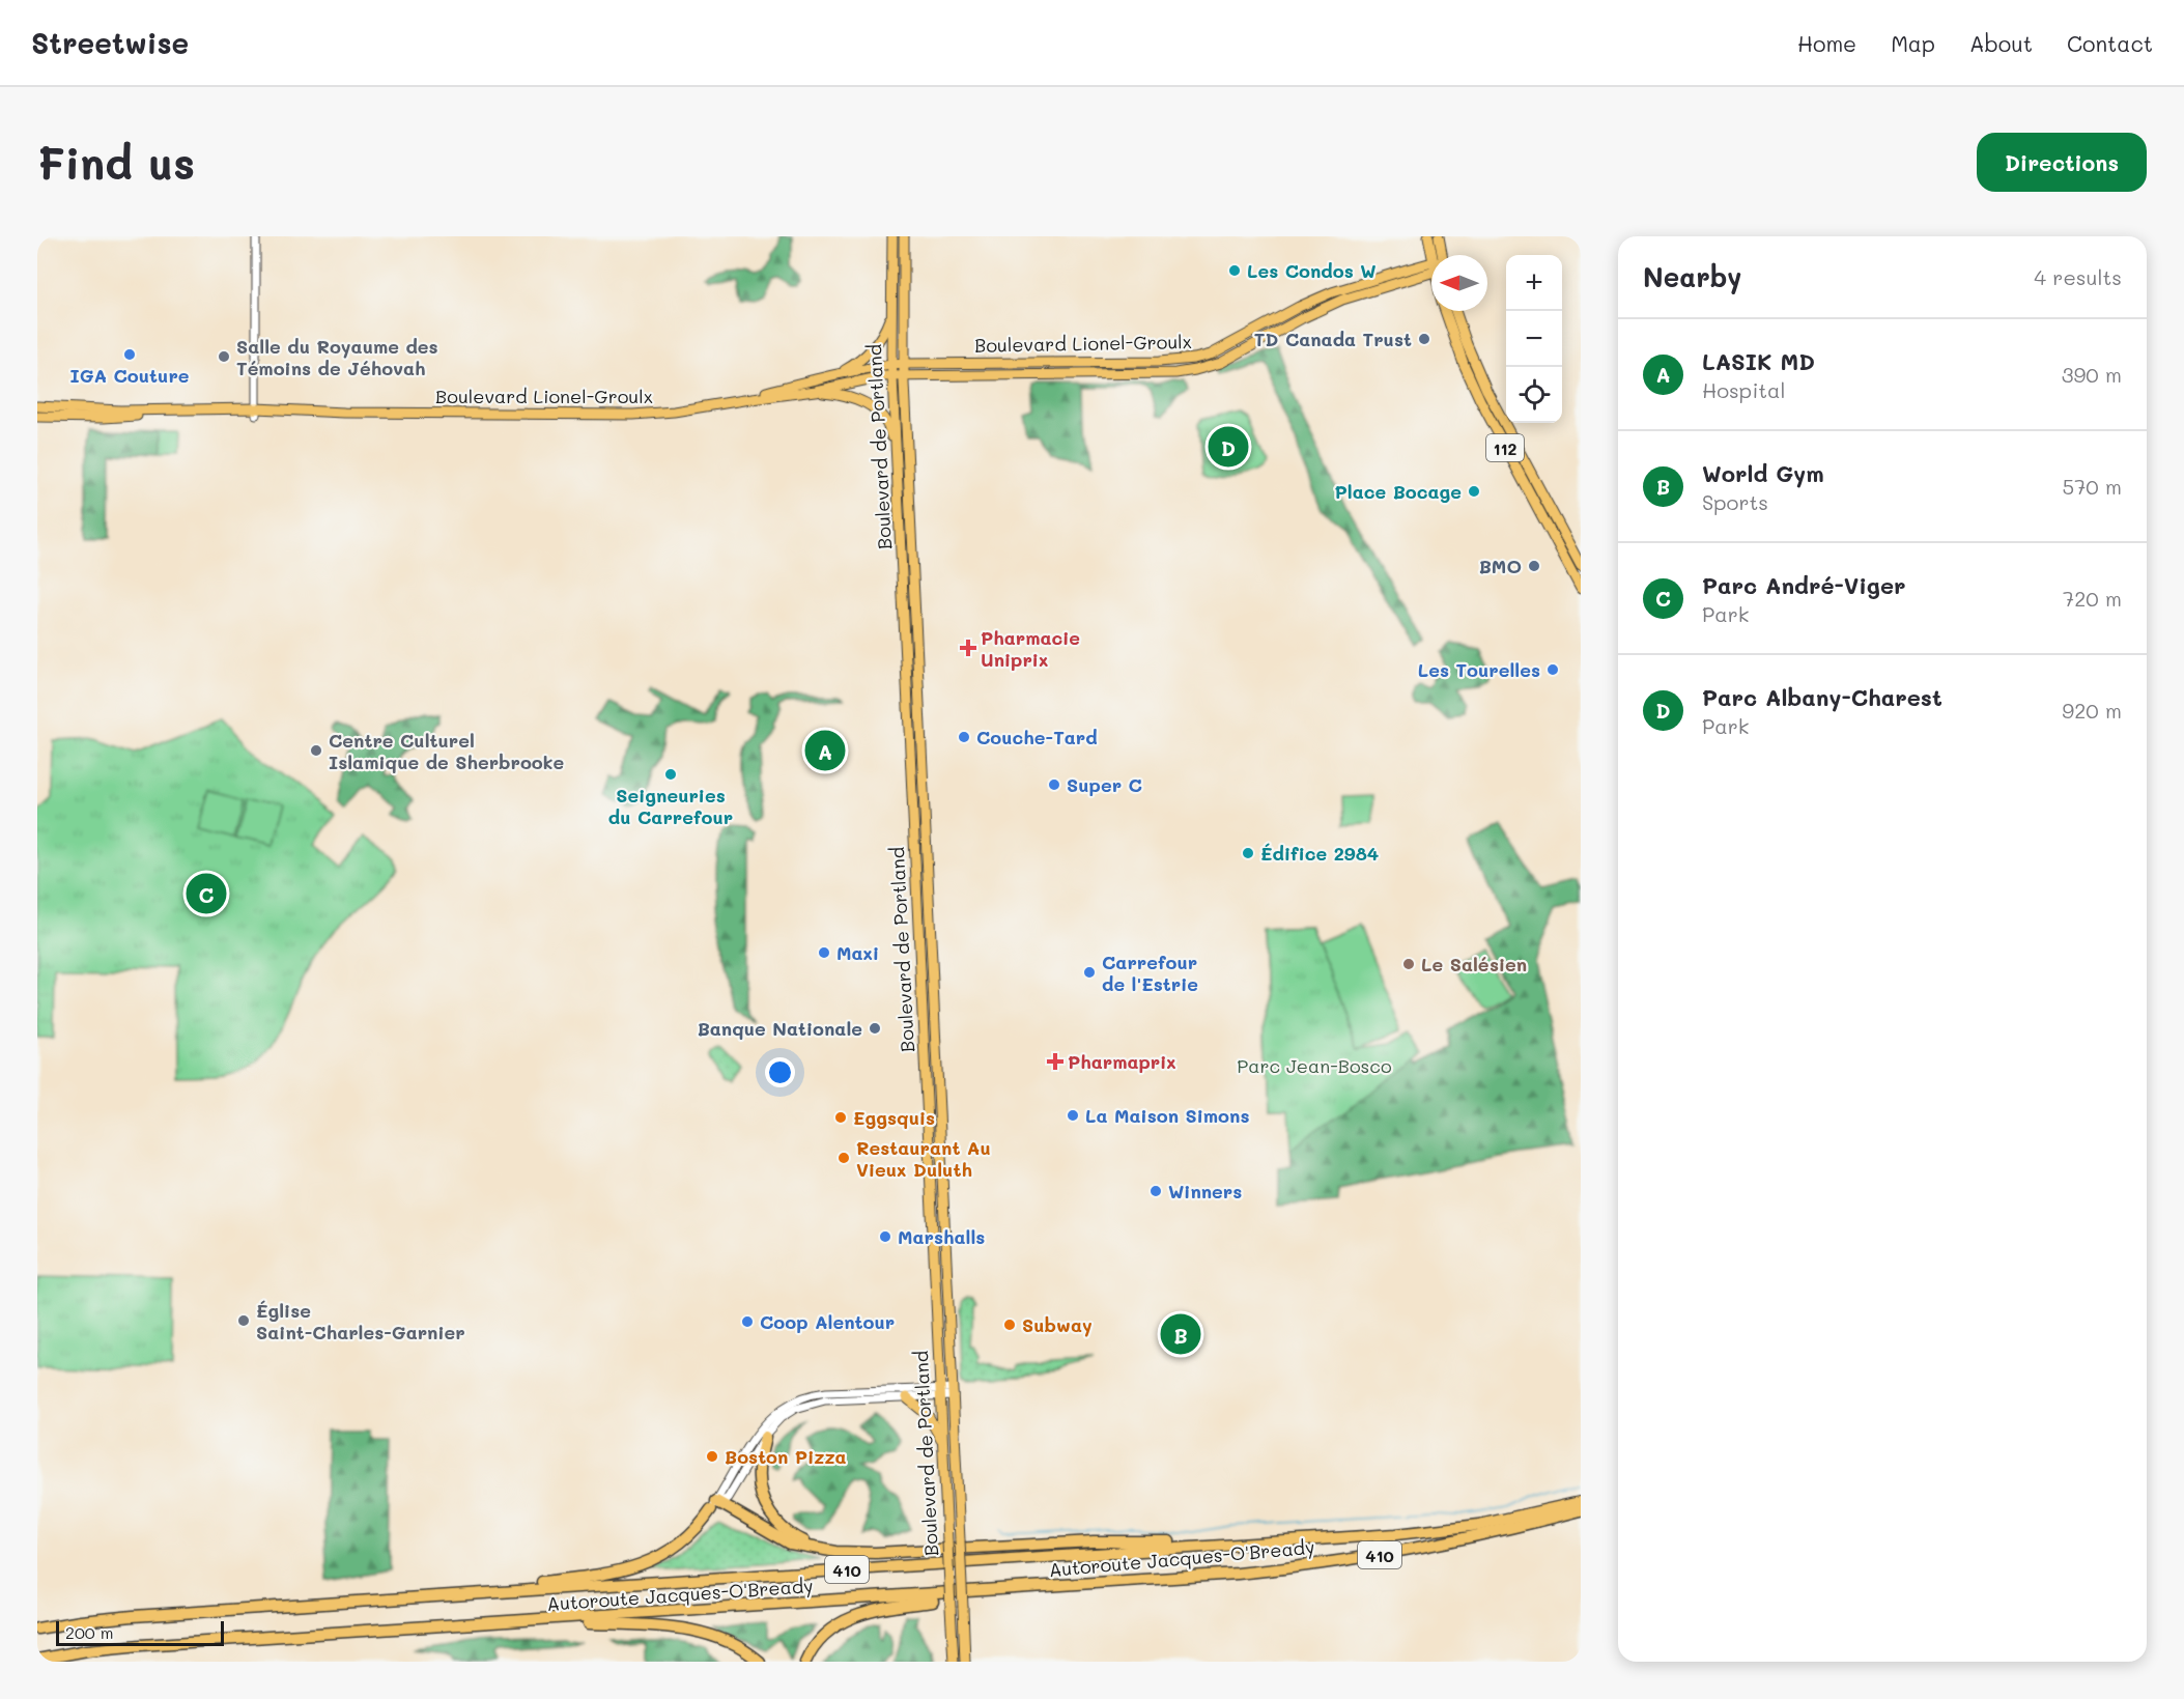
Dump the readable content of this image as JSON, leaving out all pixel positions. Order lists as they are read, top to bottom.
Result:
{
  "streets": {
    "highway": ["410", "Autoroute Jacques-O'Bready"],
    "main road": ["Boulevard Lionel-Groulx", "Boulevard de Portland", "112"]
  },
  "crossings": [
    ["Boulevard Lionel-Groulx", "Boulevard de Portland"]
  ],
  "parks": ["Parc Jean-Bosco"],
  "places": {
    "other": [
      "Les Condos W",
      "TD Canada Trust",
      "IGA Couture",
      "Salle du Royaume des Témoins de Jéhovah",
      "Place Bocage",
      "BMO",
      "Les Tourelles",
      "Couche-Tard",
      "Centre Culturel Islamique de Sherbrooke",
      "Seigneuries du Carrefour",
      "Super C",
      "Édifice 2984",
      "Maxi",
      "Le Salésien",
      "Carrefour de l'Estrie",
      "Banque Nationale",
      "La Maison Simons",
      "Eggsquis",
      "Restaurant Au Vieux Duluth",
      "Winners",
      "Marshalls",
      "Église Saint-Charles-Garnier",
      "Coop Alentour",
      "Subway",
      "Boston Pizza"
    ],
    "health": ["Pharmacie Uniprix", "Pharmaprix"]
  },
  "scale_bar": "200 m",
  "north": "left",
  "page": {
    "header": "Streetwise",
    "nav": [
      "Home",
      "Map",
      "About",
      "Contact"
    ],
    "buttons": "Directions",
    "title": "Find us",
    "heading": ["Nearby", "4 results"],
    "map_buttons": ["+", "−"],
    "list": [
      {
        "mark": "A",
        "name": "LASIK MD",
        "note": "Hospital",
        "value": "390 m"
      },
      {
        "mark": "B",
        "name": "World Gym",
        "note": "Sports",
        "value": "570 m"
      },
      {
        "mark": "C",
        "name": "Parc André-Viger",
        "note": "Park",
        "value": "720 m"
      },
      {
        "mark": "D",
        "name": "Parc Albany-Charest",
        "note": "Park",
        "value": "920 m"
      }
    ],
    "pins": [
      "D",
      "A",
      "C",
      "B"
    ],
    "scale": "200 m"
  }
}
